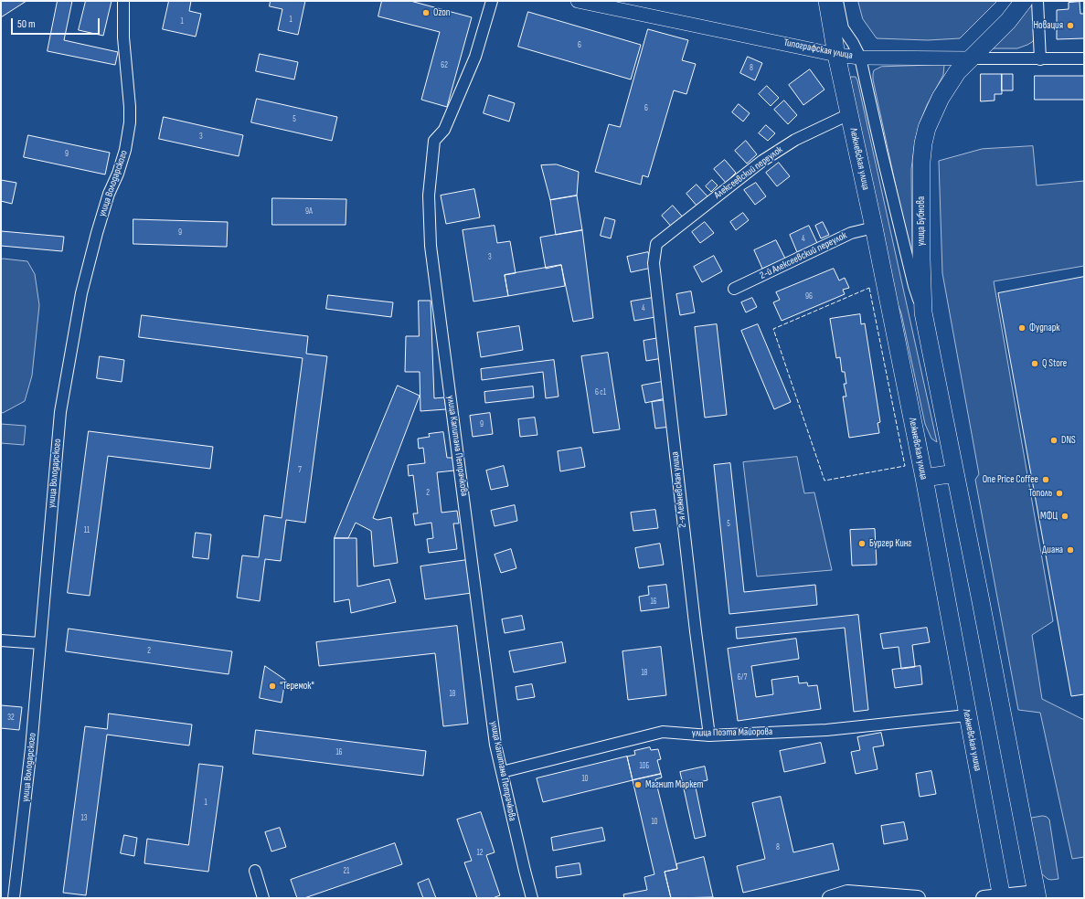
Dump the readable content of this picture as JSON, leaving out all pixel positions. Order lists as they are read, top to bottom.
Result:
{
  "streets": {
    "highway": ["Лежневская улица", "улица Бубнова"],
    "street": [
      "Типографская улица",
      "Алексеевский переулок",
      "улица Володарского",
      "2-й Алексеевский переулок",
      "улица Капитана Петрачкова",
      "2-я Лежневская улица",
      "улица Поэта Майорова"
    ]
  },
  "crossings": [
    ["Типографская улица", "Лежневская улица"],
    ["Типографская улица", "улица Бубнова"],
    ["Лежневская улица", "Алексеевский переулок"],
    ["Лежневская улица", "2-й Алексеевский переулок"],
    ["Лежневская улица", "улица Поэта Майорова"],
    ["Алексеевский переулок", "2-я Лежневская улица"],
    ["улица Капитана Петрачкова", "улица Поэта Майорова"],
    ["2-я Лежневская улица", "улица Поэта Майорова"]
  ],
  "places": [
    "Ozon",
    "Новация",
    "Фудпарк",
    "Q Store",
    "DNS",
    "One Price Coffee",
    "Тополь",
    "МФЦ",
    "Бургер Кинг",
    "Диана",
    "\"Теремок\"",
    "Магнит Маркет"
  ],
  "house_numbers": [
    "1",
    "1",
    "6",
    "62",
    "8",
    "6",
    "5",
    "3",
    "9",
    "9А",
    "9",
    "4",
    "3",
    "96",
    "4",
    "6 c1",
    "9",
    "7",
    "2",
    "5",
    "11",
    "16",
    "2",
    "18",
    "6/7",
    "18",
    "32",
    "16",
    "10Б",
    "10",
    "1",
    "13",
    "10",
    "8",
    "12",
    "21"
  ],
  "scale_bar": "50 m"
}
